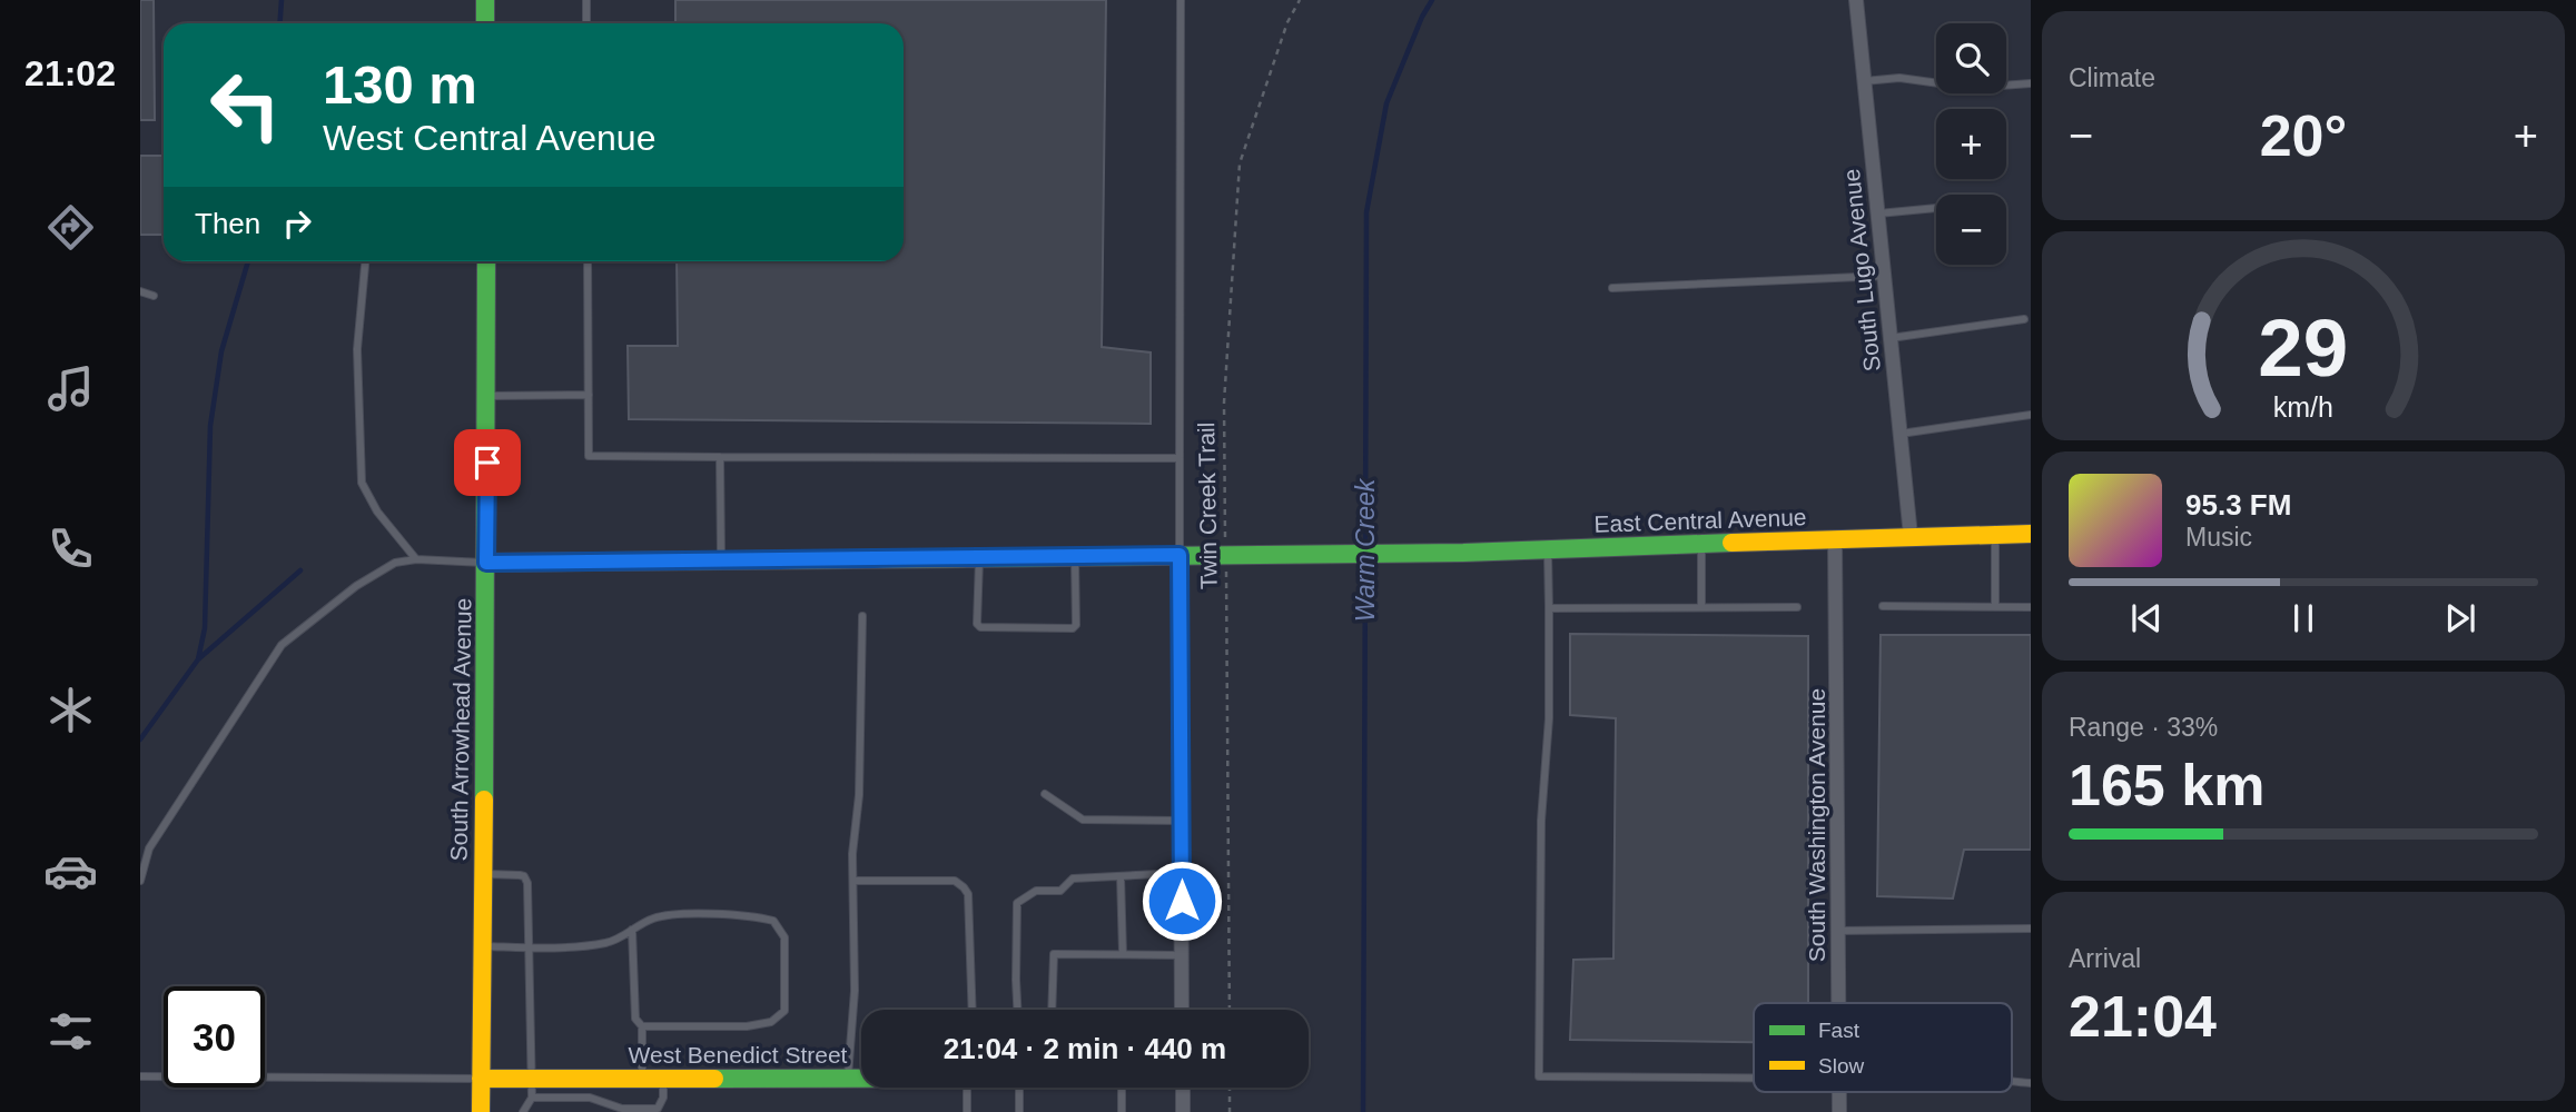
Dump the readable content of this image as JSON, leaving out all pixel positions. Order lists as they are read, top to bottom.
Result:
{
  "streets": {
    "street": [
      "South Lugo Avenue",
      "East Central Avenue",
      "South Arrowhead Avenue",
      "South Washington Avenue",
      "West Benedict Street"
    ],
    "path": ["Twin Creek Trail"]
  },
  "crossings": [
    ["South Lugo Avenue", "East Central Avenue"],
    ["Twin Creek Trail", "East Central Avenue"],
    ["East Central Avenue", "South Arrowhead Avenue"],
    ["East Central Avenue", "South Washington Avenue"],
    ["South Arrowhead Avenue", "West Benedict Street"]
  ],
  "water": ["Warm Creek"],
  "legend": ["Fast", "Slow"],
  "page": {
    "tabs": "21:02",
    "tile": [
      "Climate",
      ["Range · 33%", "165 km"],
      ["Arrival", "21:04"]
    ],
    "map_buttons": ["+", "−"],
    "turn": ["130 m", "West Central Avenue"],
    "heat": ["−", "20°", "+"],
    "then": "Then",
    "song": ["95.3 FM", "Music"],
    "limit": "30",
    "trip": "21:04 · 2 min · 440 m",
    "gauge": ["29", "km/h"]
  }
}
